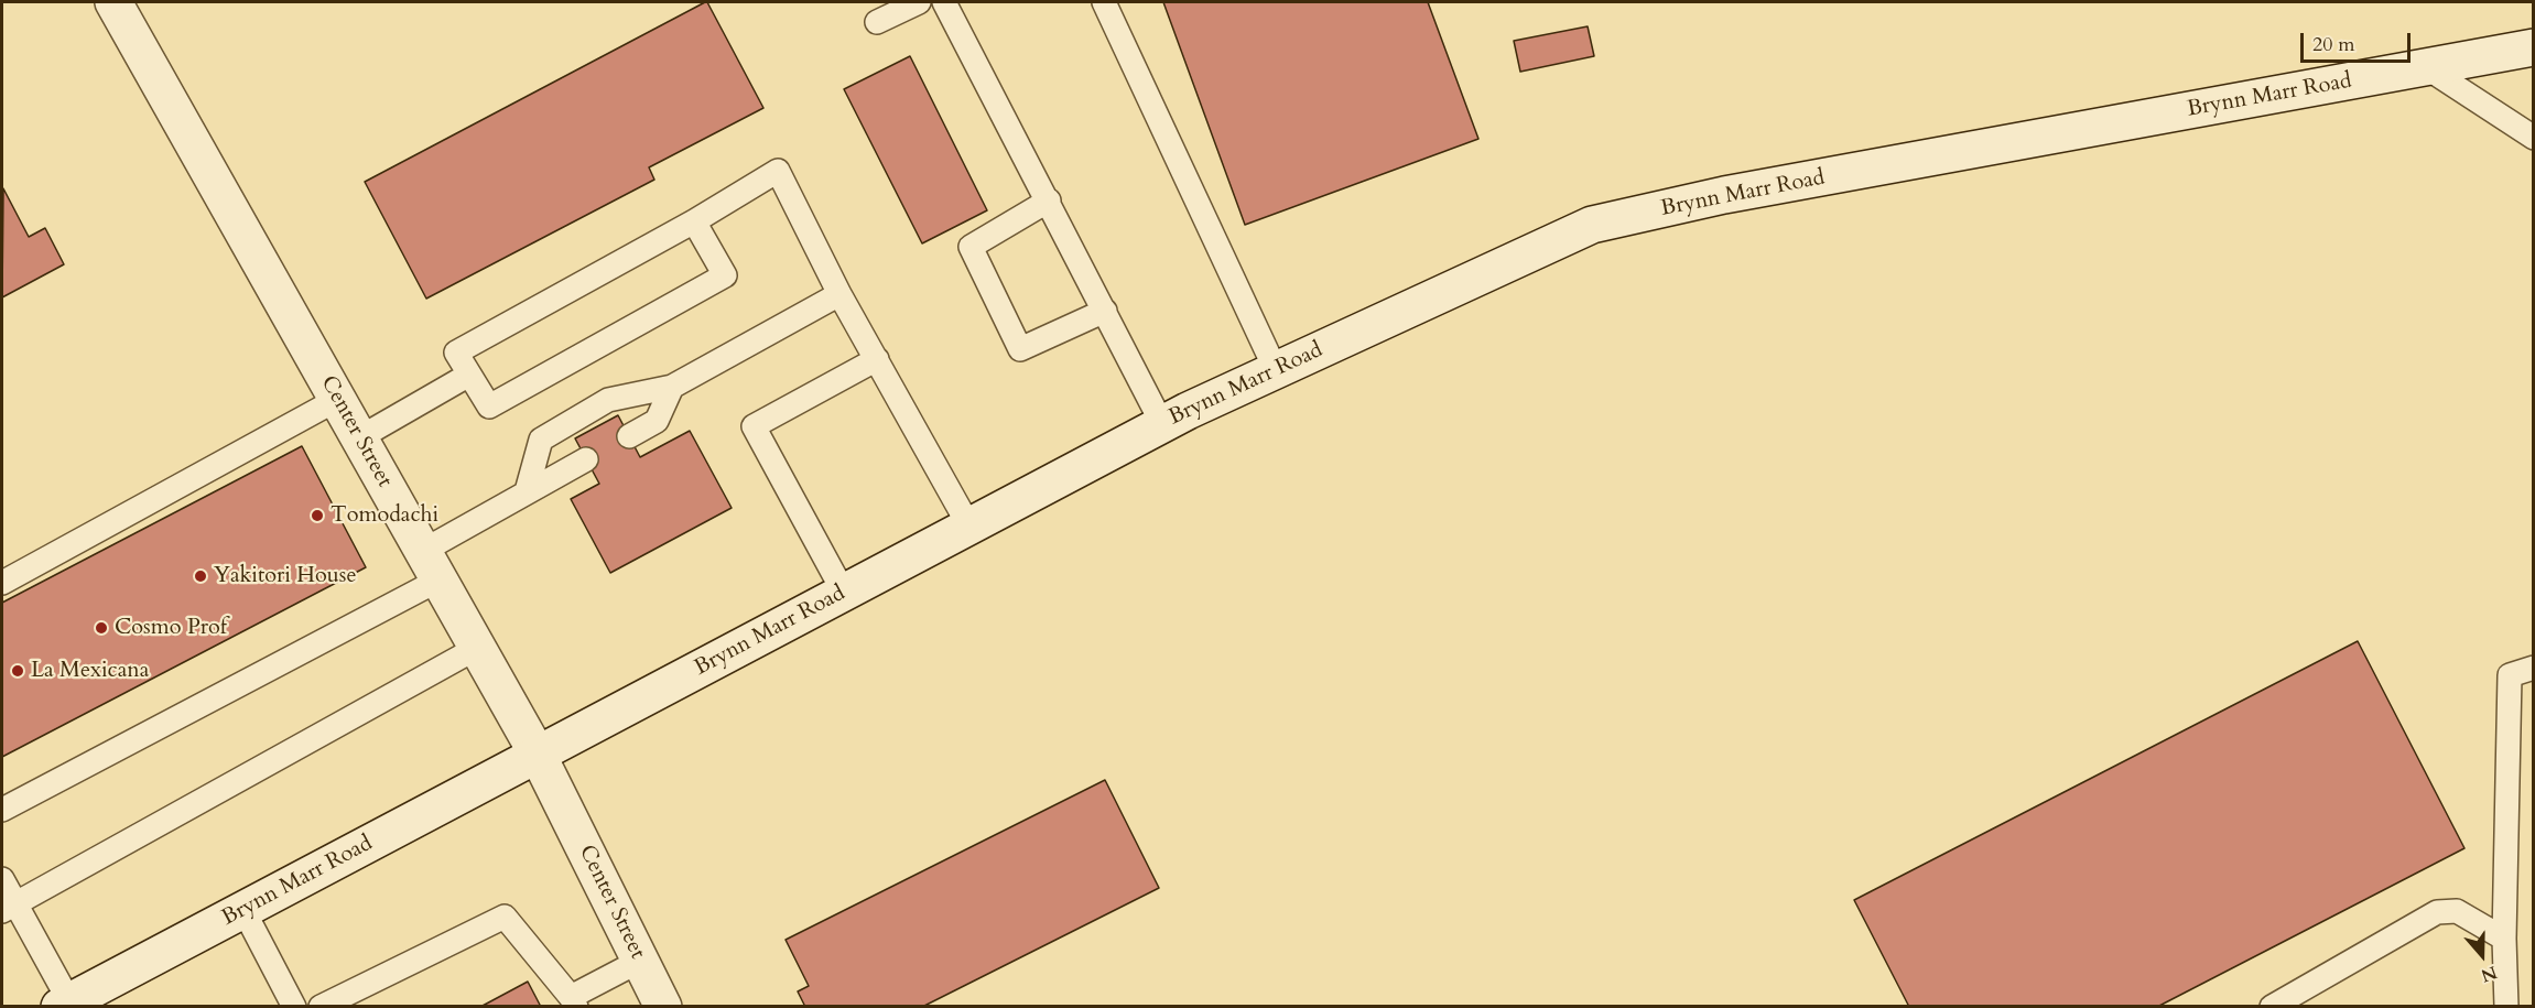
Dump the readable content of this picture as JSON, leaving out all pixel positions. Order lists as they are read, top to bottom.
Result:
{
  "streets": {
    "street": ["Brynn Marr Road", "Center Street"]
  },
  "crossings": [
    ["Brynn Marr Road", "Center Street"]
  ],
  "places": [
    "Tomodachi",
    "Yakitori House",
    "Cosmo Prof",
    "La Mexicana"
  ],
  "scale_bar": "20 m",
  "north": "bottom"
}
